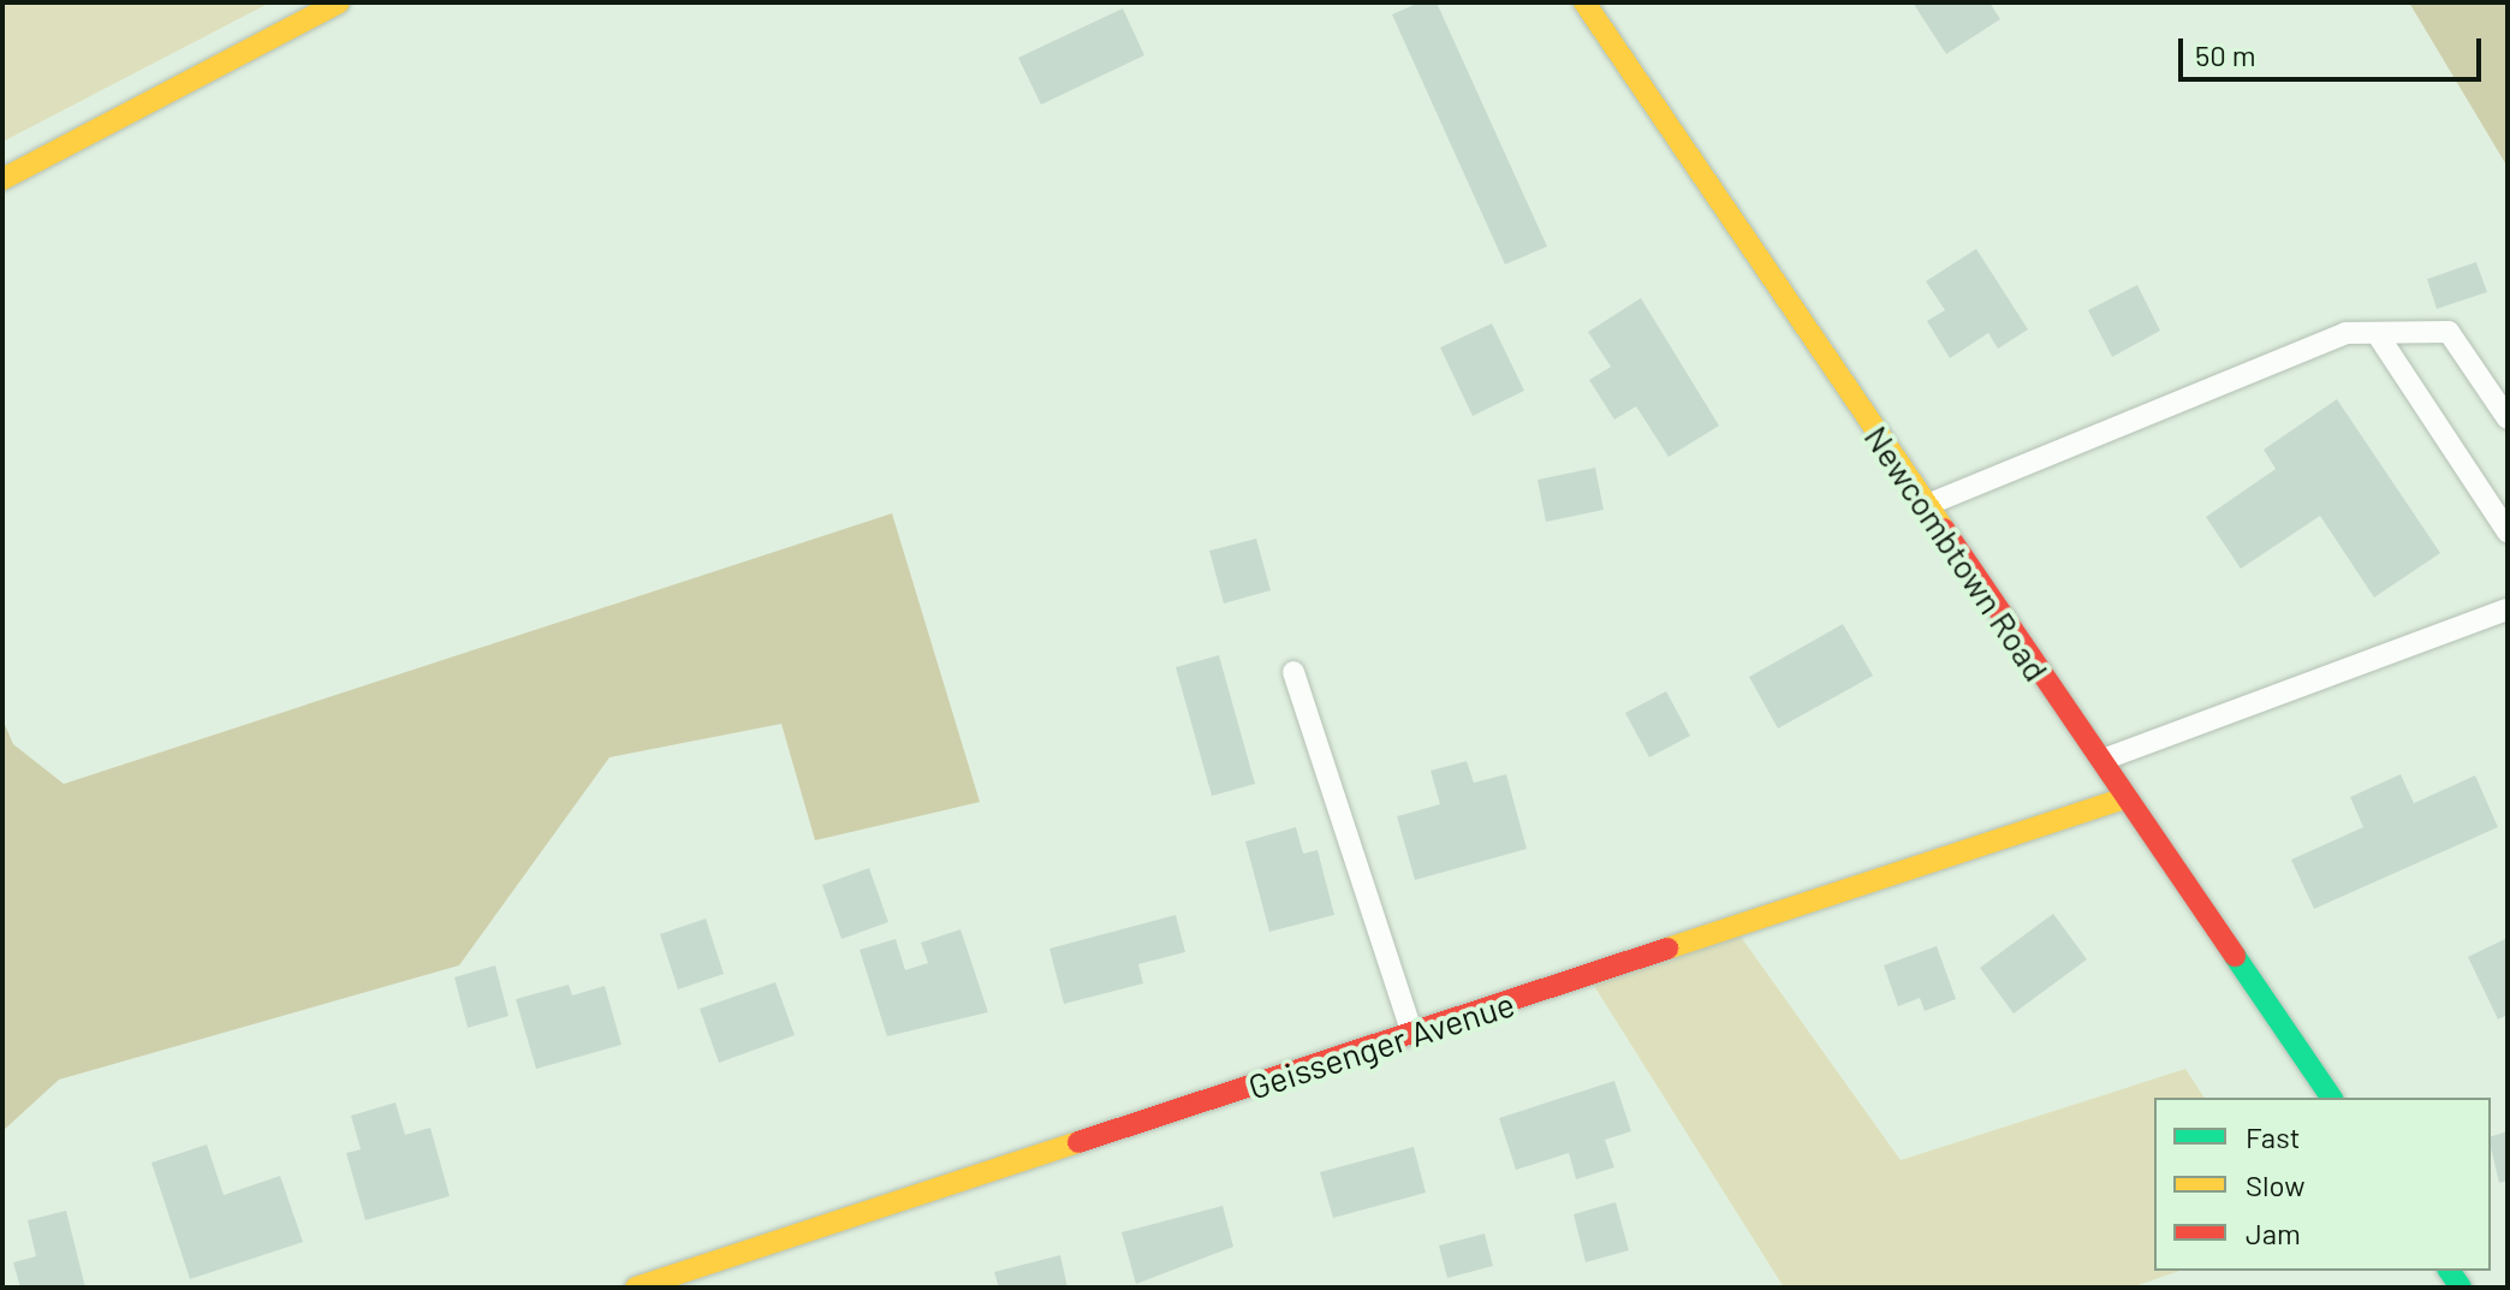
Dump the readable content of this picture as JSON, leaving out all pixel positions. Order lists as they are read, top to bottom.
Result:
{
  "streets": {
    "main road": ["Newcombtown Road", "Geissenger Avenue"]
  },
  "crossings": [
    ["Newcombtown Road", "Geissenger Avenue"]
  ],
  "legend": ["Fast", "Slow", "Jam"],
  "scale_bar": "50 m"
}
